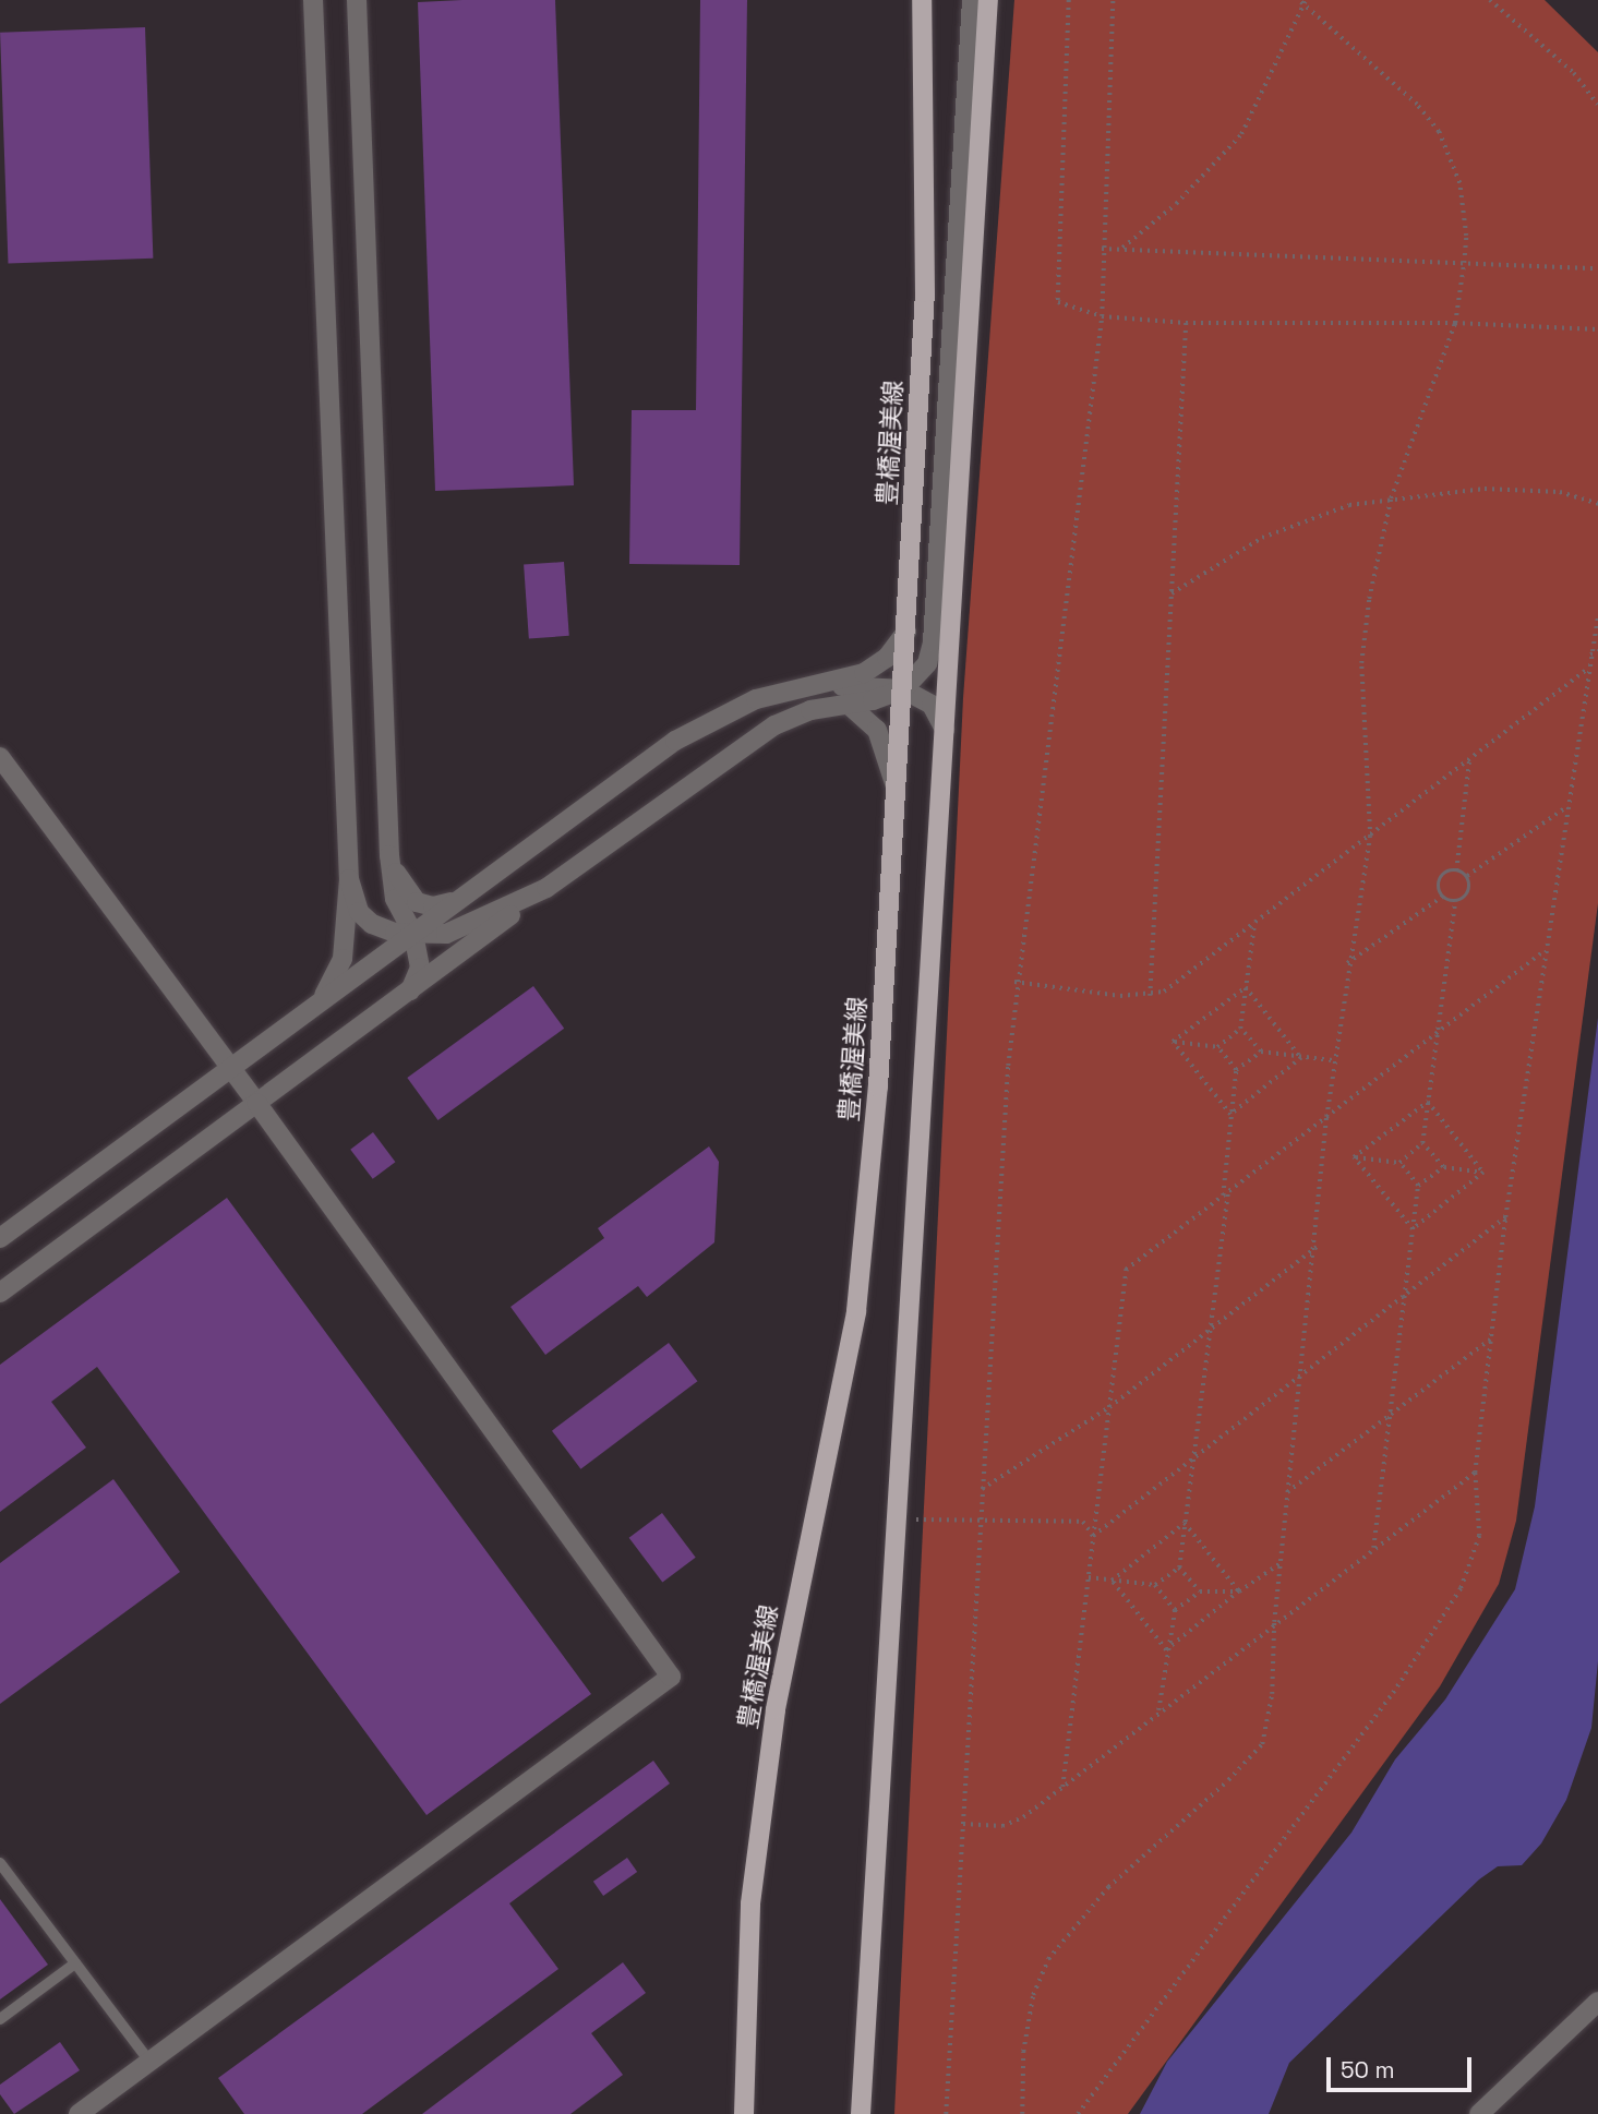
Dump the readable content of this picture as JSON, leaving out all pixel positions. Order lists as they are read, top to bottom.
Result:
{
  "streets": {
    "main road": ["豊橋渥美線"]
  },
  "scale_bar": "50 m"
}
